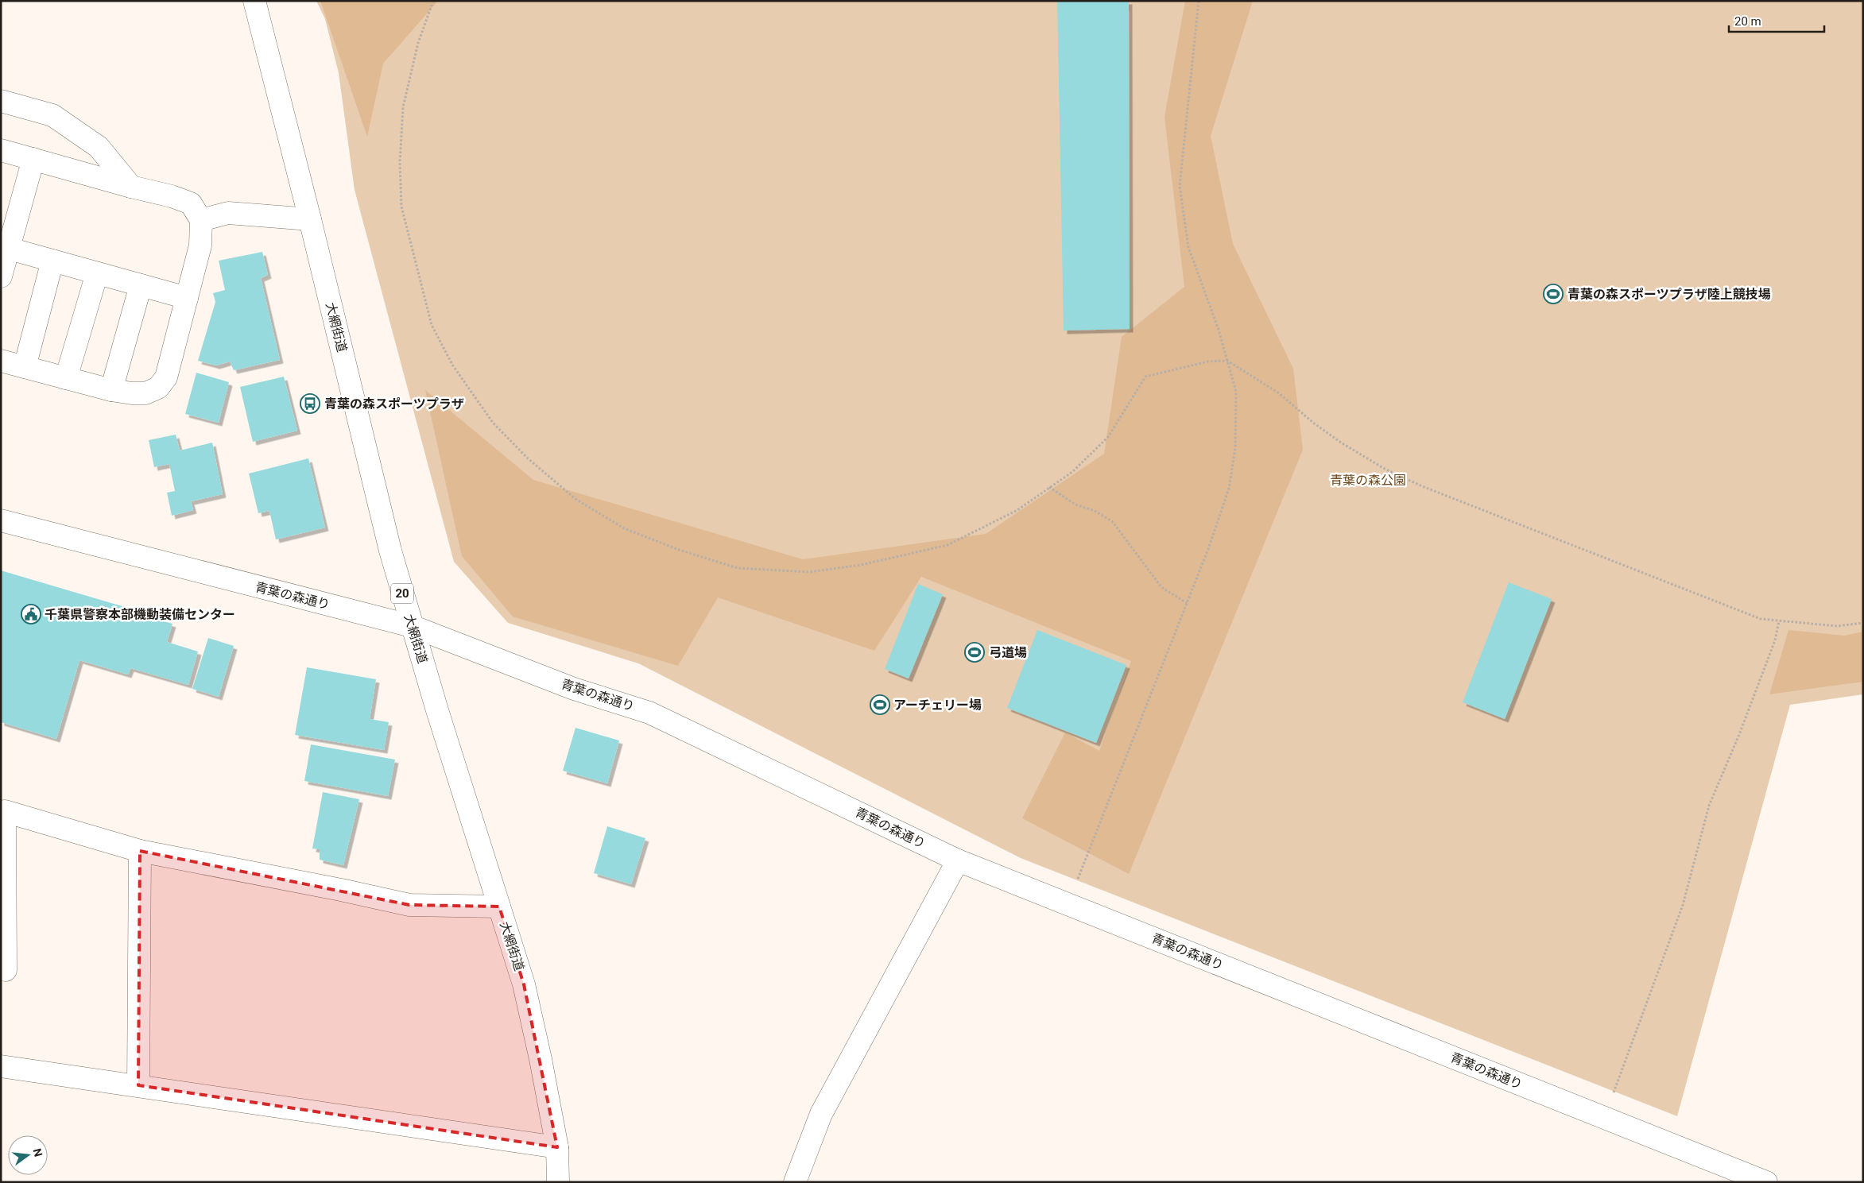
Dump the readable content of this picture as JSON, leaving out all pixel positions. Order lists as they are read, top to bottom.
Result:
{
  "streets": {
    "street": ["大網街道", "20", "青葉の森通り"]
  },
  "crossings": [
    ["大網街道", "青葉の森通り"]
  ],
  "parks": ["青葉の森公園"],
  "places": {
    "sports": ["青葉の森スポーツプラザ陸上競技場", "弓道場", "アーチェリー場"],
    "bus stop": ["青葉の森スポーツプラザ"],
    "public building": ["千葉県警察本部機動装備センター"]
  },
  "scale_bar": "20 m",
  "north": "right"
}
